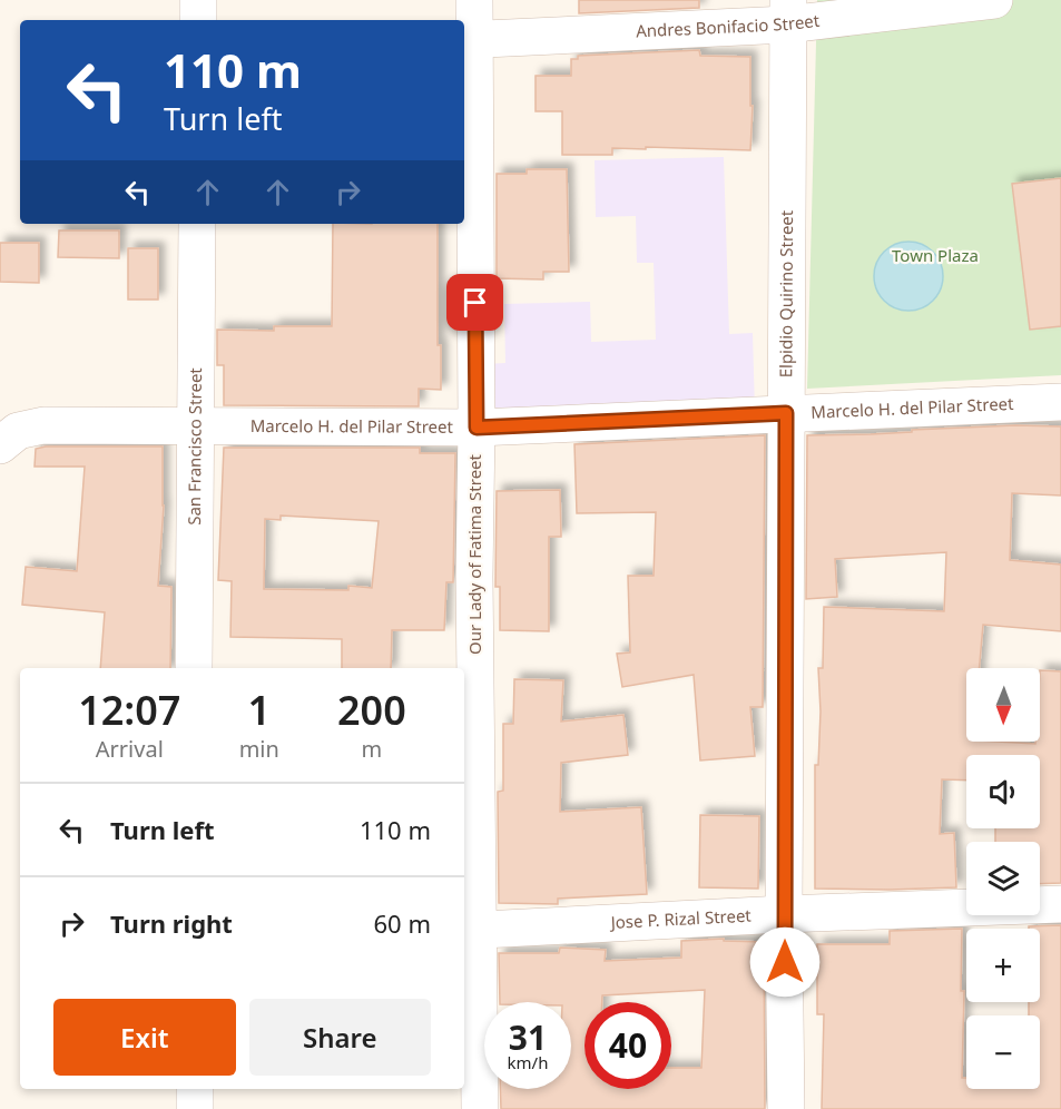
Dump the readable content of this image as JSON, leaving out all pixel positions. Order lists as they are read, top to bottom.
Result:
{
  "streets": {
    "street": [
      "Andres Bonifacio Street",
      "Elpidio Quirino Street",
      "Marcelo H. del Pilar Street",
      "San Francisco Street",
      "Our Lady of Fatima Street",
      "Jose P. Rizal Street"
    ]
  },
  "crossings": [
    ["Andres Bonifacio Street", "Elpidio Quirino Street"],
    ["Andres Bonifacio Street", "Our Lady of Fatima Street"],
    ["Elpidio Quirino Street", "Marcelo H. del Pilar Street"],
    ["Elpidio Quirino Street", "Jose P. Rizal Street"],
    ["Marcelo H. del Pilar Street", "San Francisco Street"],
    ["Marcelo H. del Pilar Street", "Our Lady of Fatima Street"],
    ["Our Lady of Fatima Street", "Jose P. Rizal Street"]
  ],
  "parks": ["Town Plaza"],
  "north": "bottom",
  "page": {
    "turn": ["110 m", "Turn left"],
    "map_buttons": ["+", "−"],
    "eta": [
      "12:07",
      "Arrival",
      "1",
      "min",
      "200",
      "m"
    ],
    "list": [
      {
        "name": "Turn left",
        "value": "110 m"
      },
      {
        "name": "Turn right",
        "value": "60 m"
      }
    ],
    "buttons": ["Exit", "Share"],
    "speed": "31 km/h",
    "limit": "40"
  }
}
